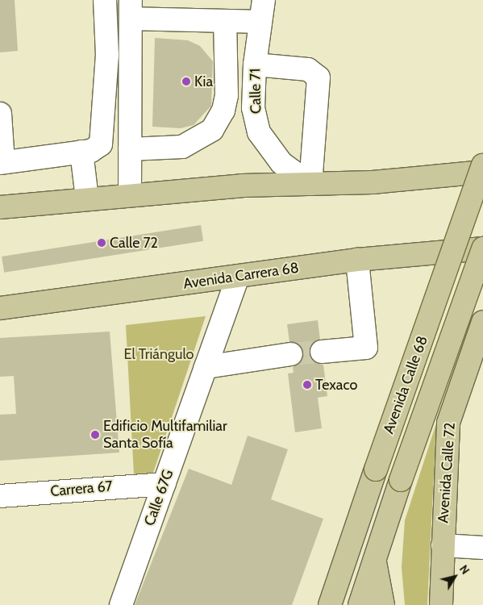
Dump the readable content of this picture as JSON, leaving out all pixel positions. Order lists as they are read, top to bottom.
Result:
{
  "streets": {
    "main road": ["Avenida Carrera 68", "Avenida Calle 68", "Avenida Calle 72"],
    "street": ["Calle 71", "Carrera 67", "Calle 67G"]
  },
  "crossings": [
    ["Avenida Carrera 68", "Avenida Calle 68"],
    ["Avenida Carrera 68", "Calle 67G"],
    ["Carrera 67", "Calle 67G"]
  ],
  "parks": ["El Triángulo"],
  "places": [
    "Kia",
    "Calle 72",
    "Texaco",
    "Edificio Multifamiliar Santa Sofía"
  ],
  "north": "top right"
}
